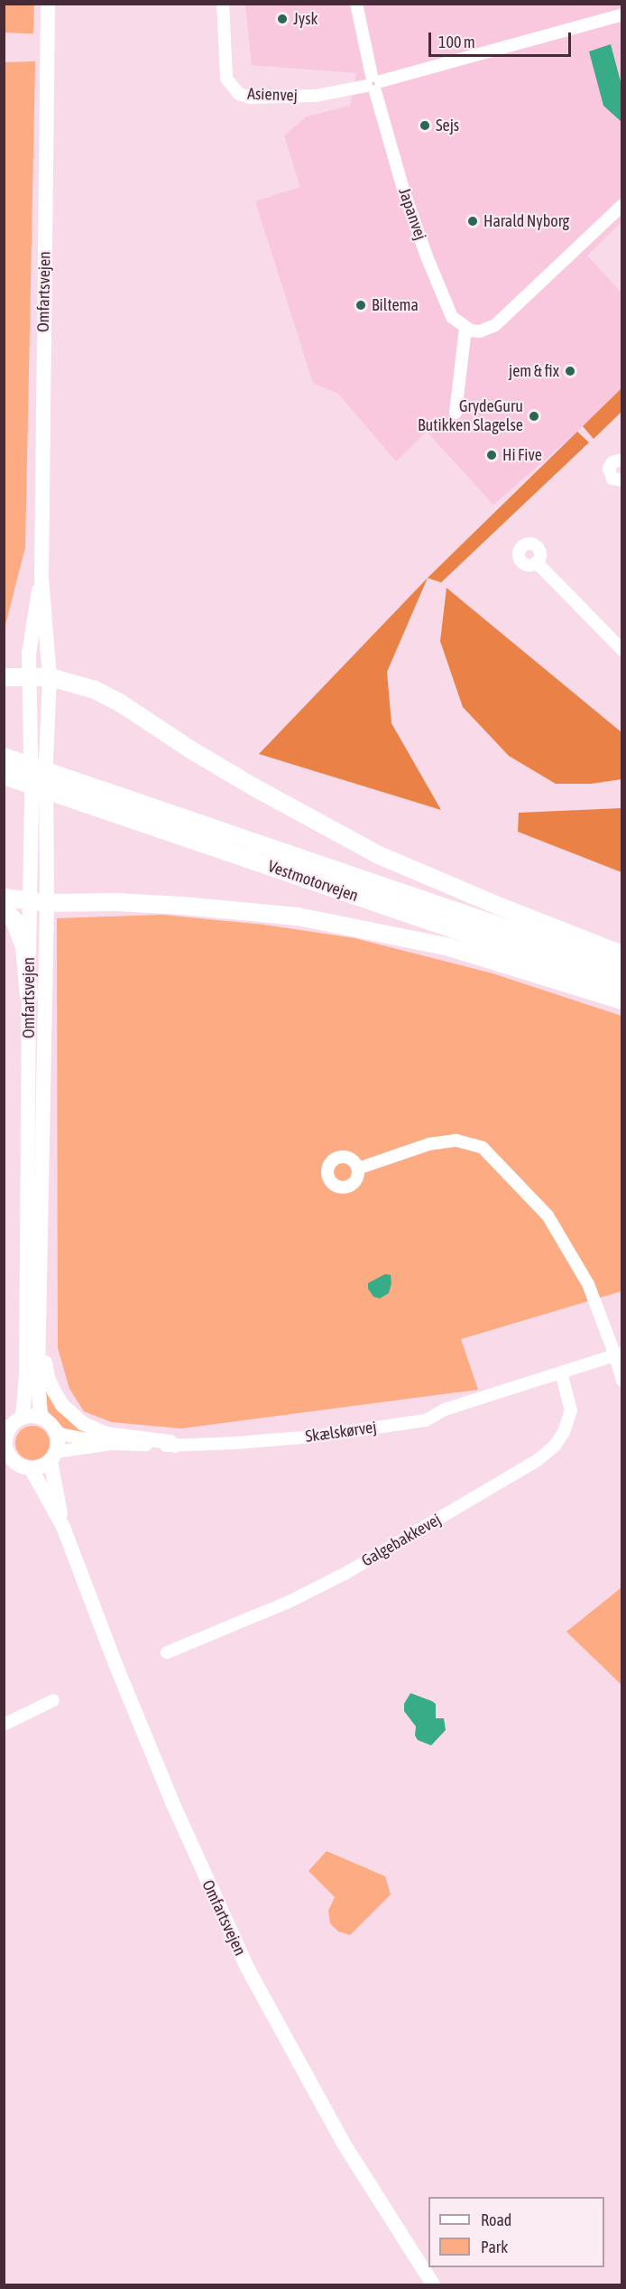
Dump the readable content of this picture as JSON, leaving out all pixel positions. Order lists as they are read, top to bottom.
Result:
{
  "streets": {
    "highway": ["Vestmotorvejen"],
    "main road": ["Omfartsvejen"],
    "street": [
      "Asienvej",
      "Japanvej",
      "Skælskørvej",
      "Galgebakkevej"
    ]
  },
  "crossings": [
    ["Asienvej", "Japanvej"],
    ["Omfartsvejen", "Skælskørvej"],
    ["Skælskørvej", "Galgebakkevej"]
  ],
  "places": [
    "Jysk",
    "Sejs",
    "Harald Nyborg",
    "Biltema",
    "jem & fix",
    "GrydeGuru Butikken Slagelse",
    "Hi Five"
  ],
  "legend": ["Road", "Park"],
  "scale_bar": "100 m"
}
